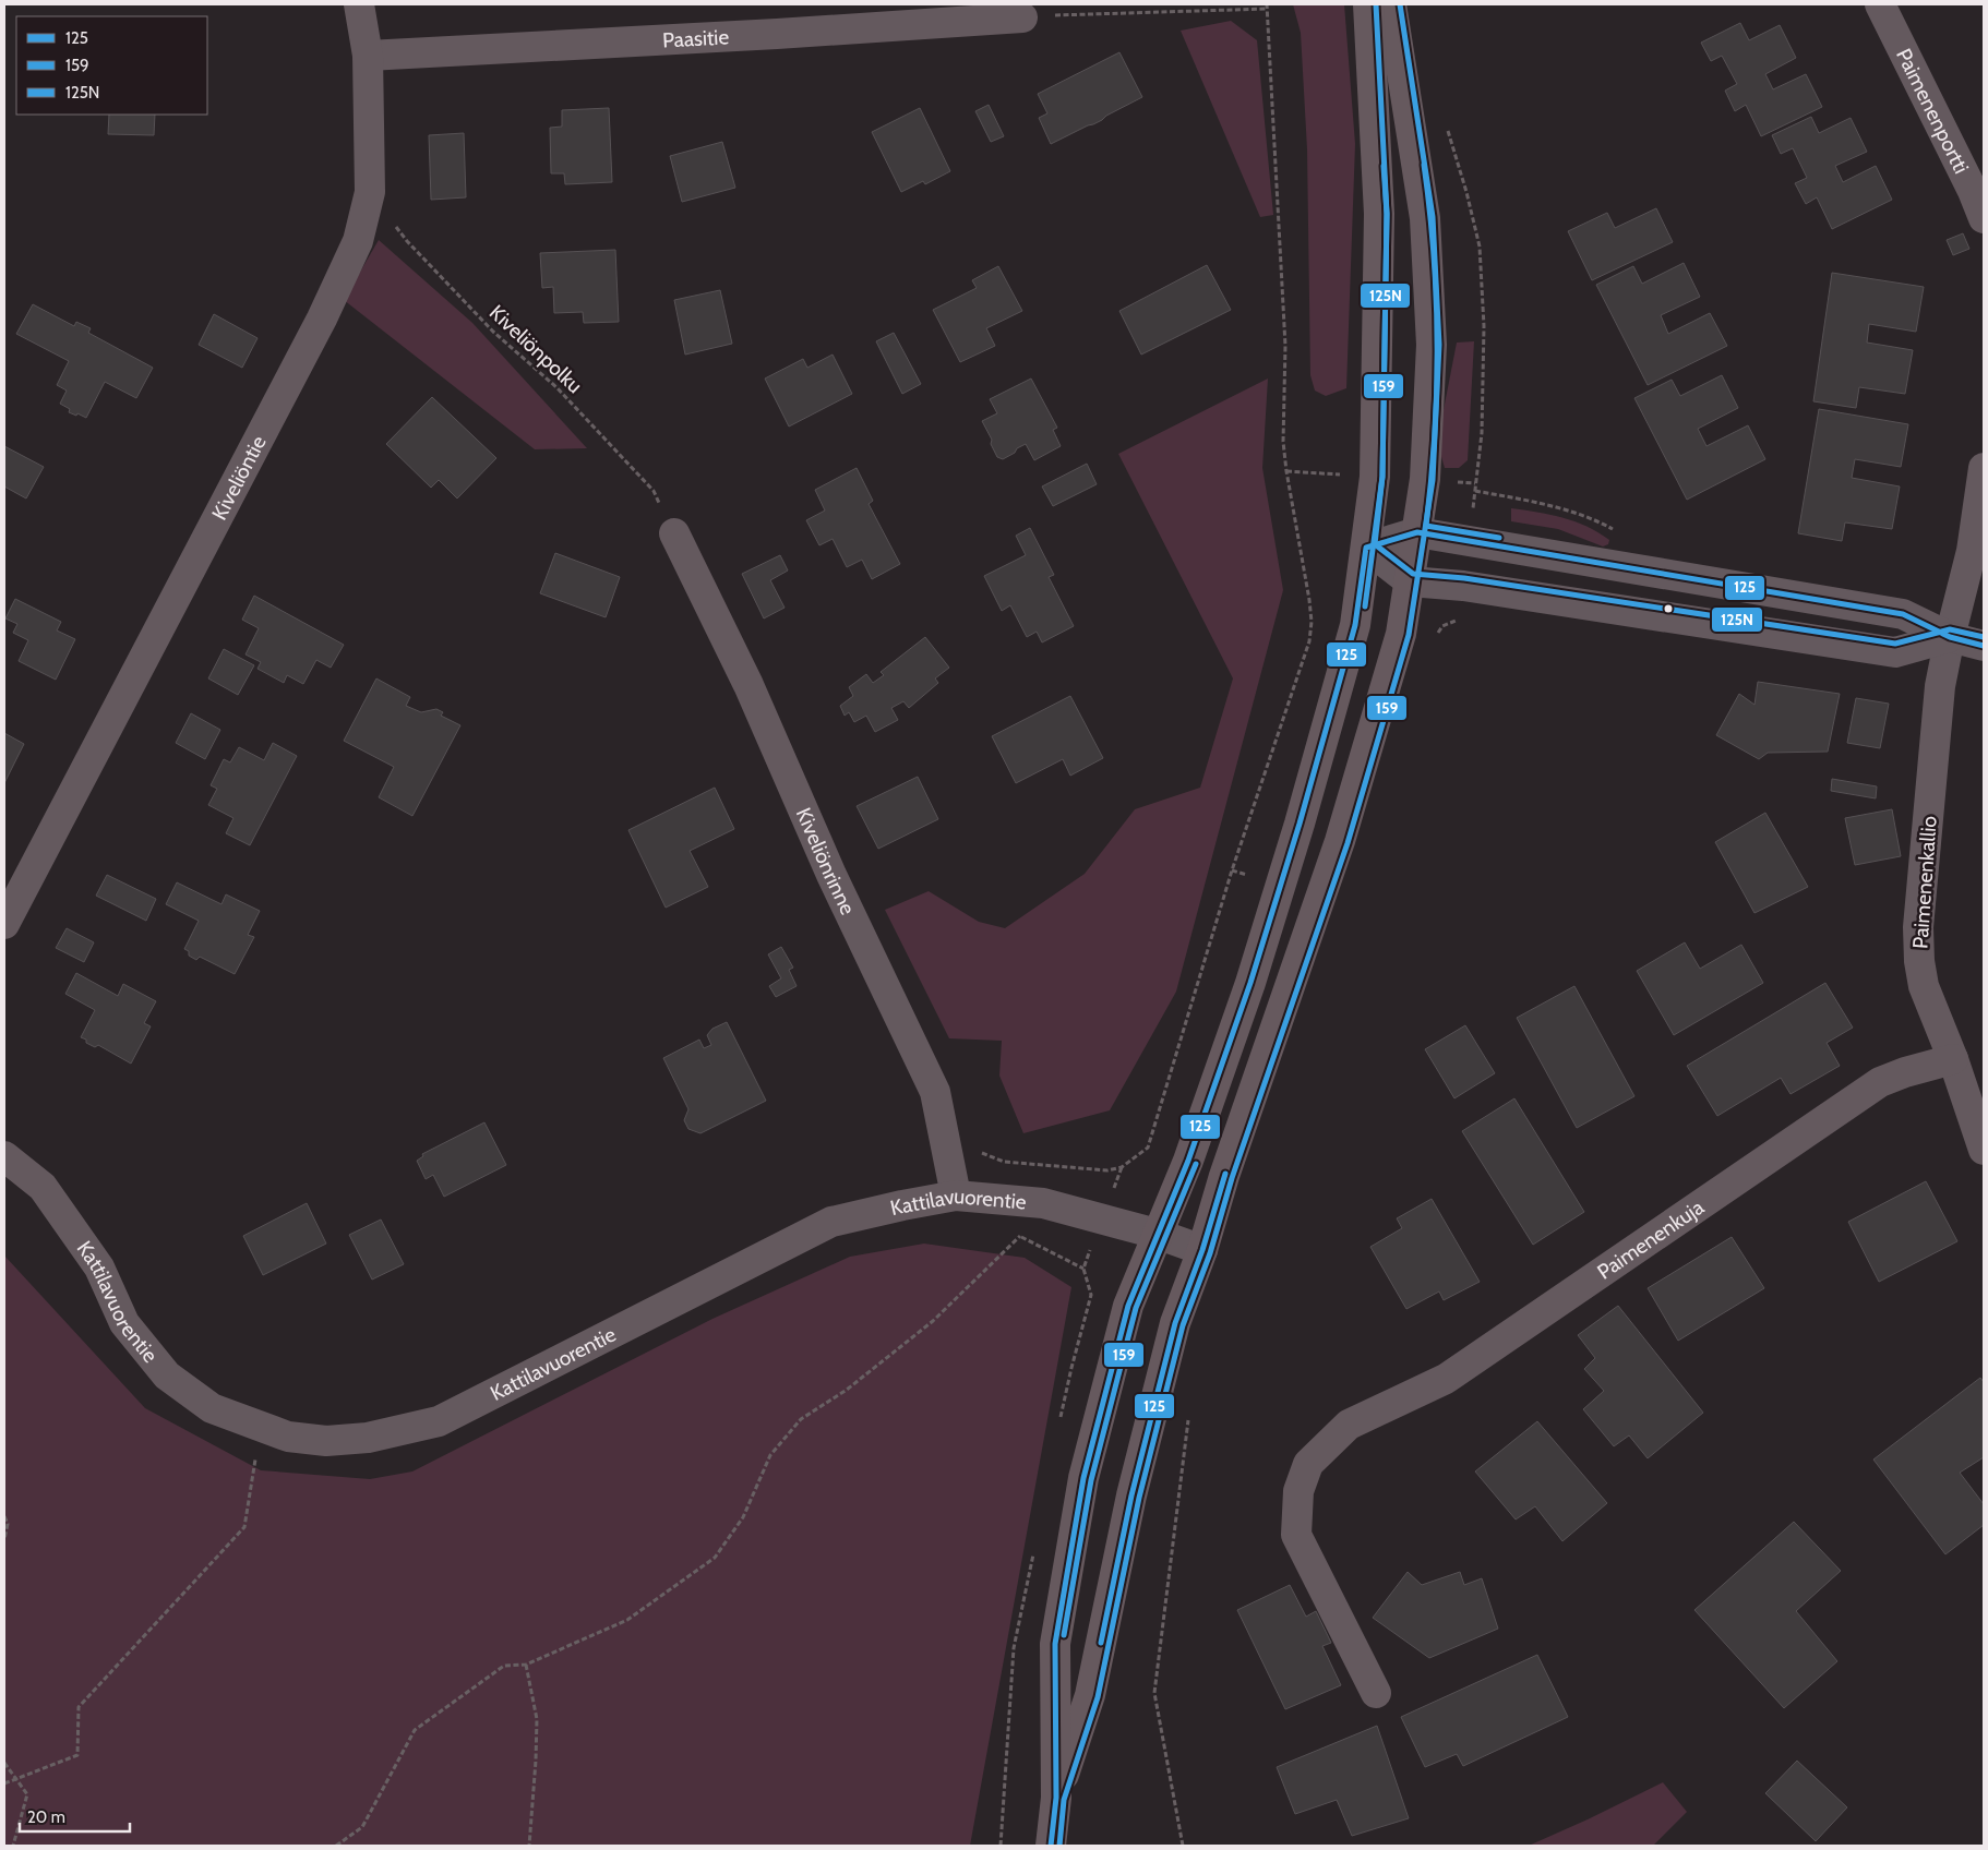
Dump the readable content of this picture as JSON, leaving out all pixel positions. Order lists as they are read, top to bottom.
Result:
{
  "streets": {
    "street": [
      "Paasitie",
      "Paimenenportti",
      "Kiveliöntie",
      "Kiveliönrinne",
      "Paimenenkallio",
      "Kattilavuorentie",
      "Paimenenkuja"
    ],
    "path": ["Kiveliönpolku"]
  },
  "crossings": [
    ["Paasitie", "Kiveliöntie"],
    ["Kiveliönpolku", "Kiveliöntie"],
    ["Kiveliönpolku", "Kiveliönrinne"],
    ["Kiveliönrinne", "Kattilavuorentie"],
    ["Paimenenkallio", "Paimenenkuja"]
  ],
  "lines": ["transit line 159", "transit line 125N", "transit line 125"],
  "legend": ["125", "159", "125N"],
  "scale_bar": "20 m"
}
